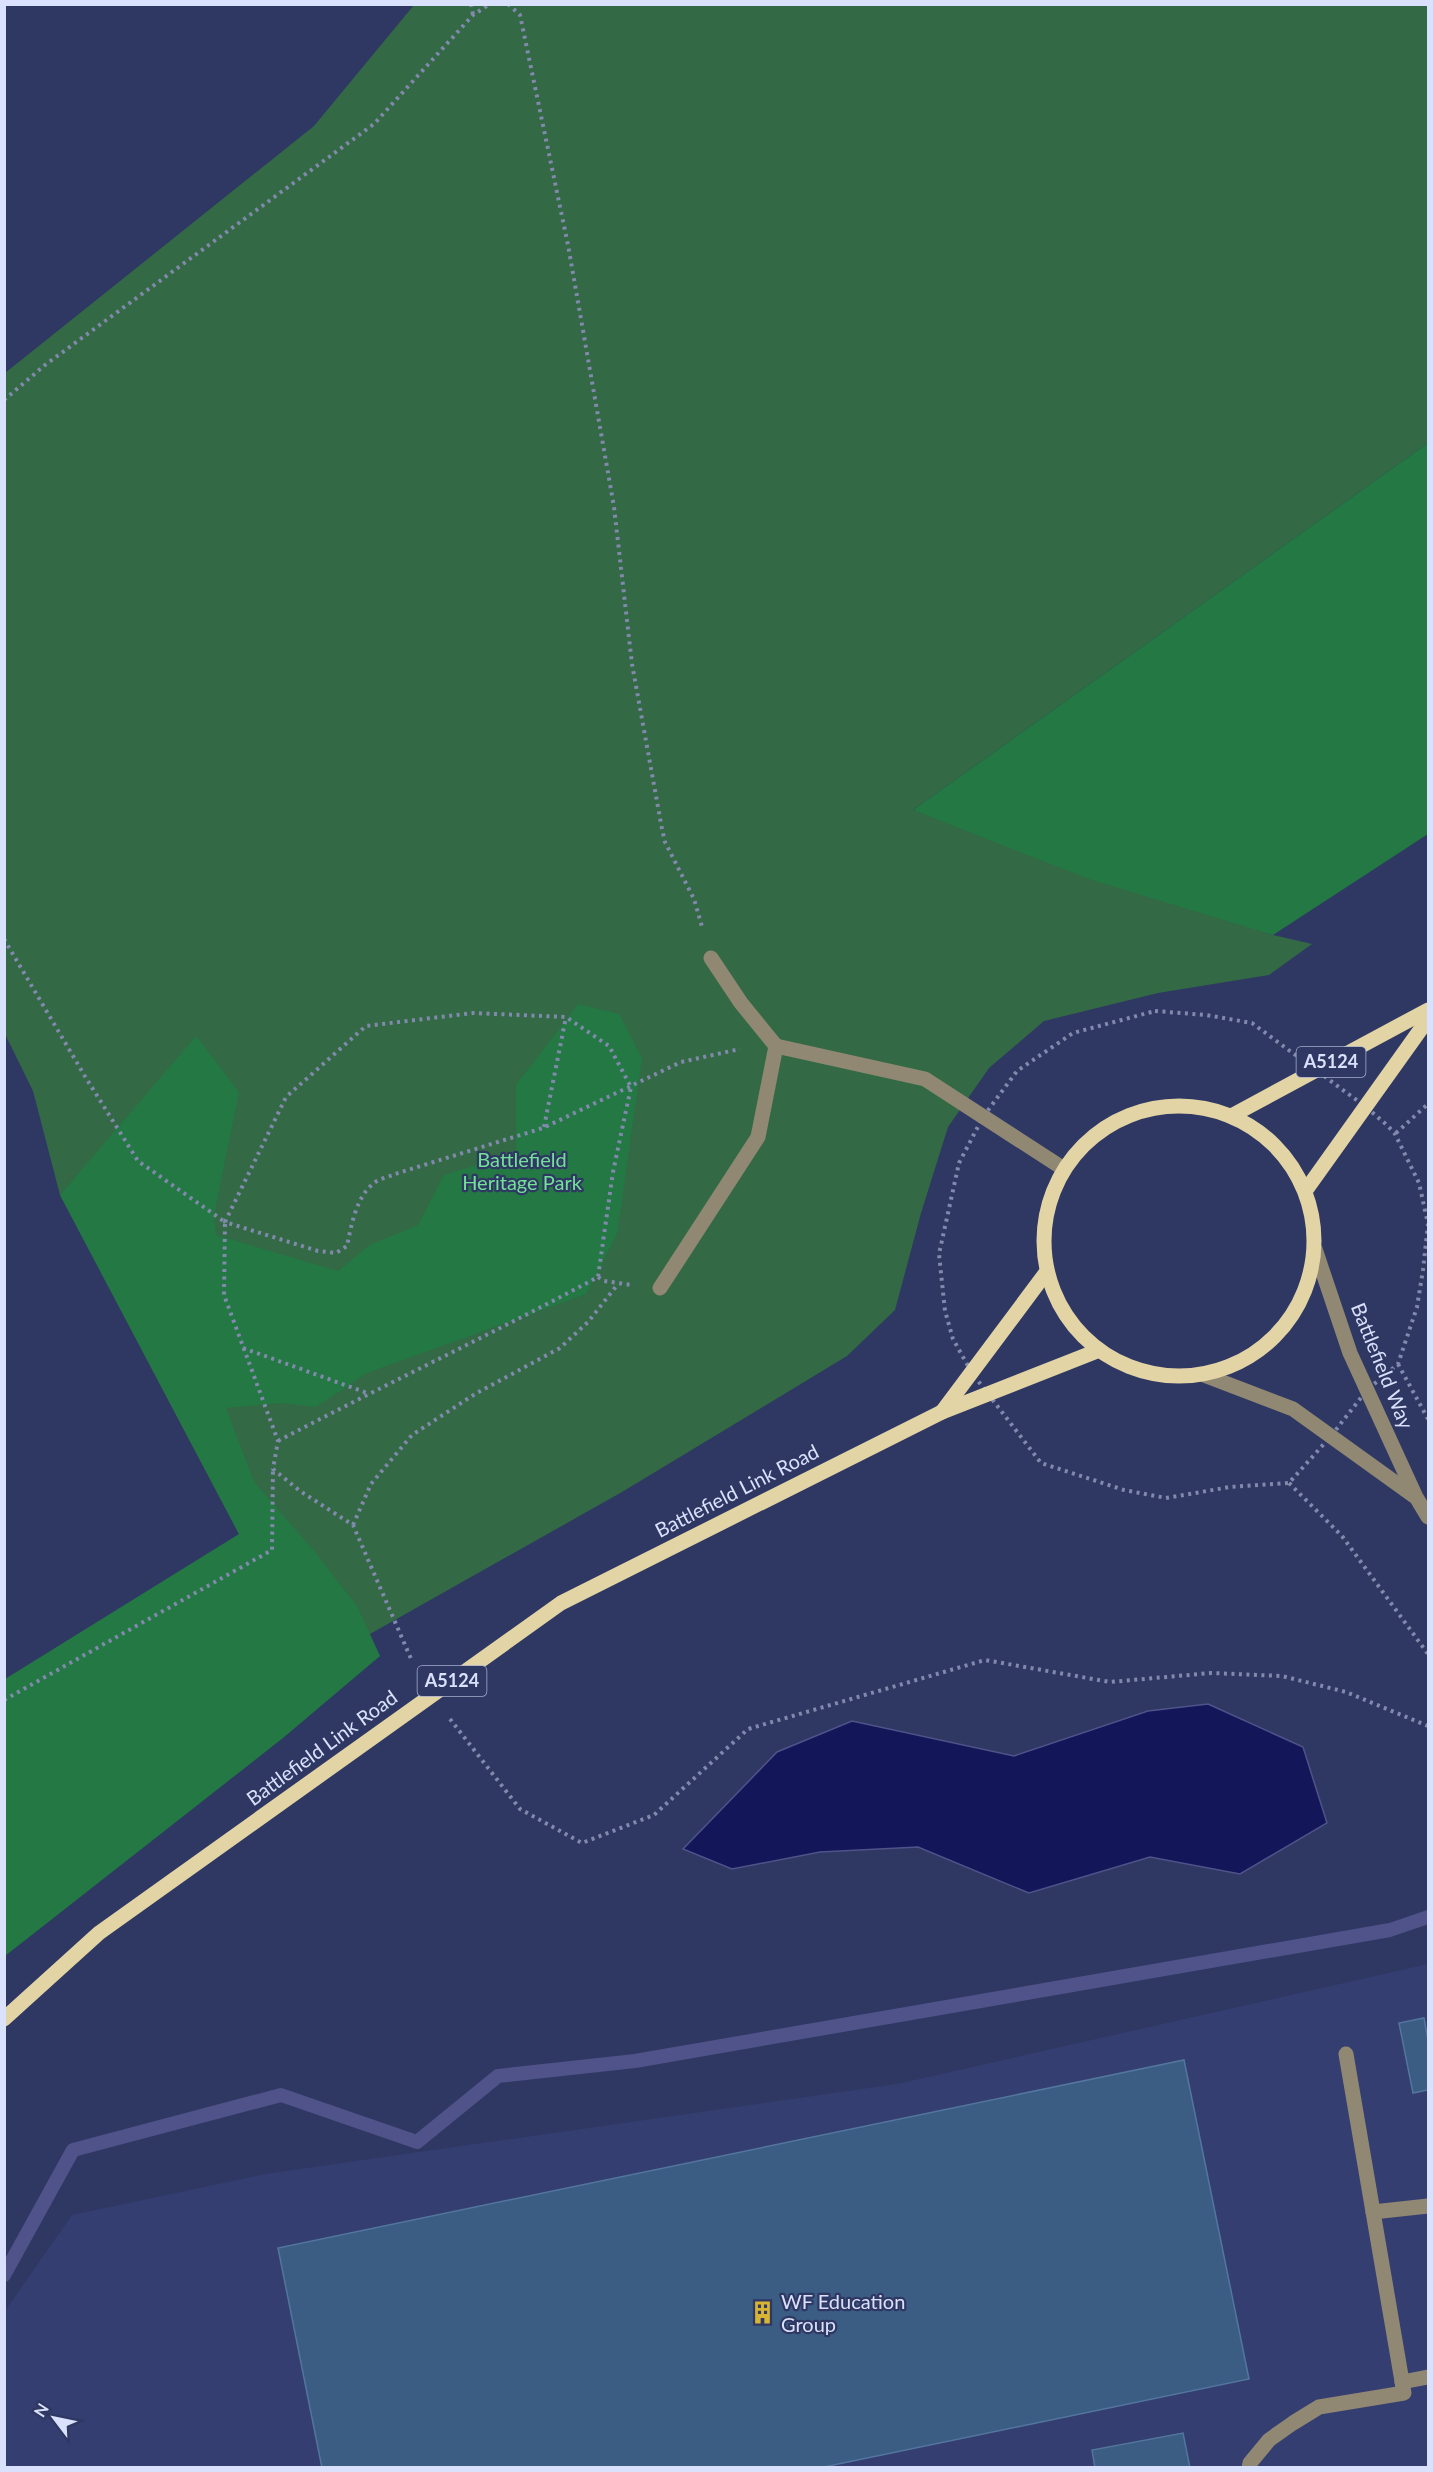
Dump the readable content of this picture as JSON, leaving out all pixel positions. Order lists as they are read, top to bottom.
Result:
{
  "streets": {
    "main road": ["A5124", "Battlefield Link Road"],
    "street": ["Battlefield Way"]
  },
  "parks": ["Battlefield Heritage Park"],
  "places": {
    "building": ["WF Education Group"]
  },
  "north": "top left"
}
